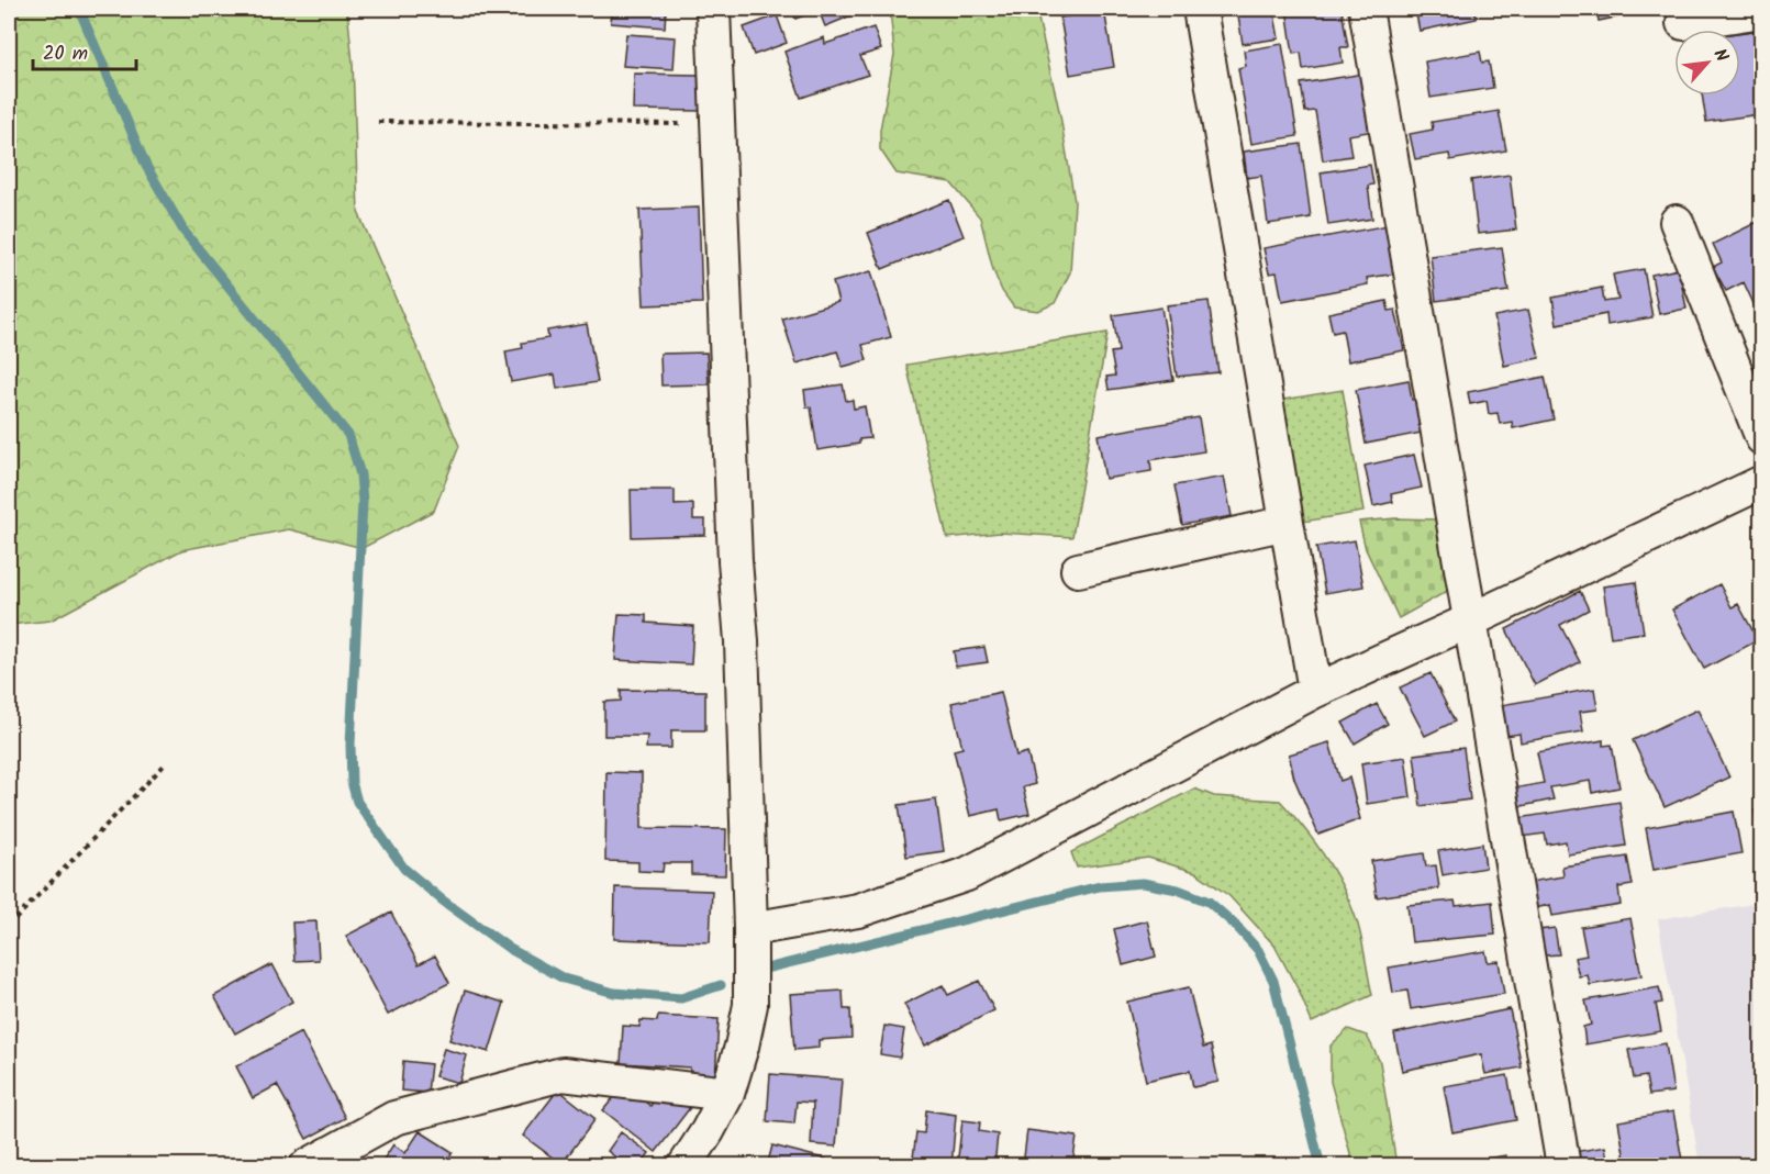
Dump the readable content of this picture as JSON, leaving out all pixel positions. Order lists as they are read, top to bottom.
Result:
{
  "scale_bar": "20 m",
  "north": "top right"
}
